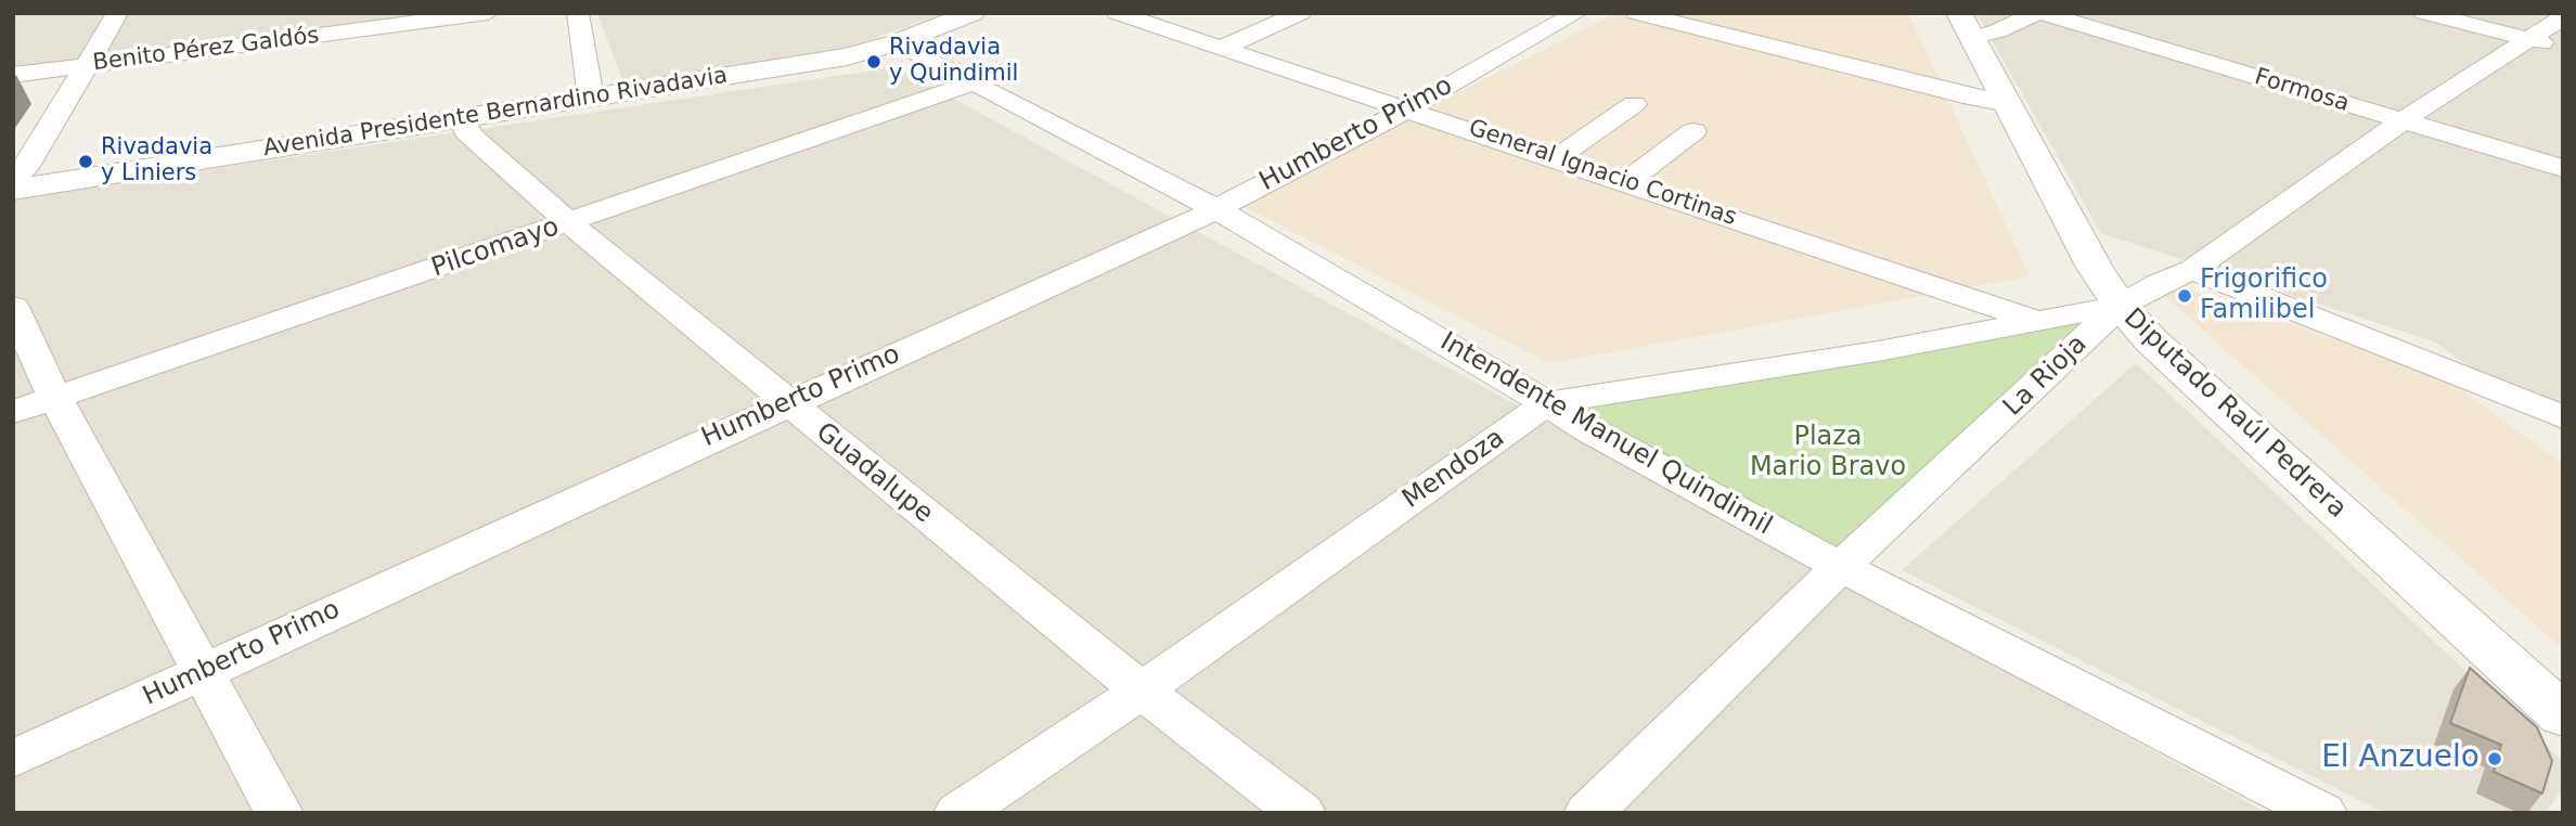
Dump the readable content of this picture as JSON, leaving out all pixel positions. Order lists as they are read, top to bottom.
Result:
{
  "streets": {
    "street": [
      "Benito Pérez Galdós",
      "Formosa",
      "Avenida Presidente Bernardino Rivadavia",
      "Humberto Primo",
      "General Ignacio Cortinas",
      "Pilcomayo",
      "La Rioja",
      "Diputado Raúl Pedrera",
      "Intendente Manuel Quindimil",
      "Mendoza",
      "Guadalupe"
    ]
  },
  "crossings": [
    ["Formosa", "La Rioja"],
    ["Avenida Presidente Bernardino Rivadavia", "Intendente Manuel Quindimil"],
    ["Avenida Presidente Bernardino Rivadavia", "Guadalupe"],
    ["Humberto Primo", "General Ignacio Cortinas"],
    ["Humberto Primo", "Intendente Manuel Quindimil"],
    ["Humberto Primo", "Guadalupe"],
    ["General Ignacio Cortinas", "Mendoza"],
    ["Pilcomayo", "Intendente Manuel Quindimil"],
    ["Pilcomayo", "Guadalupe"],
    ["La Rioja", "Diputado Raúl Pedrera"],
    ["La Rioja", "Intendente Manuel Quindimil"],
    ["La Rioja", "Mendoza"],
    ["Diputado Raúl Pedrera", "Mendoza"],
    ["Intendente Manuel Quindimil", "Mendoza"],
    ["Mendoza", "Guadalupe"]
  ],
  "parks": ["Plaza Mario Bravo"],
  "places": [
    "Rivadavia y Quindimil",
    "Rivadavia y Liniers",
    "Frigorifico Familibel",
    "El Anzuelo"
  ]
}
